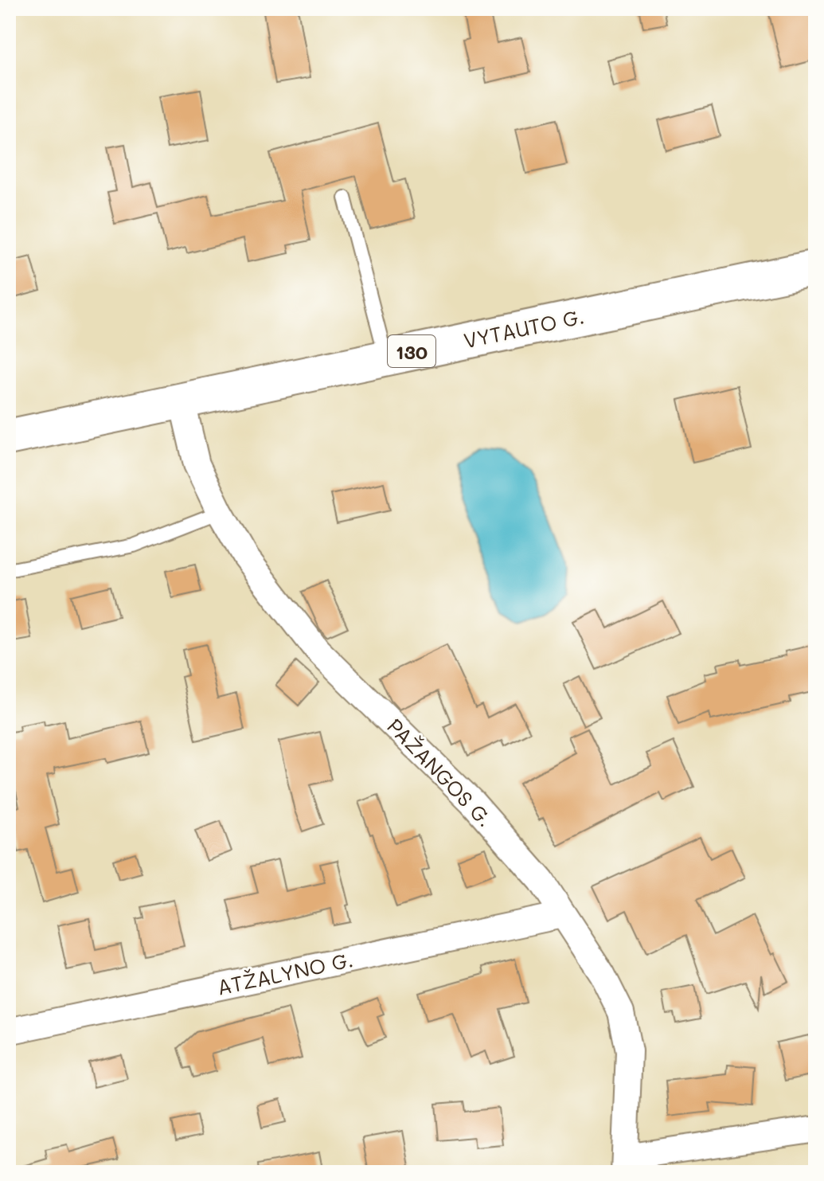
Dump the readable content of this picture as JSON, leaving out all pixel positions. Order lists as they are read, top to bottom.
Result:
{
  "streets": {
    "main road": ["VYTAUTO G.", "130"],
    "street": ["PAŽANGOS G.", "ATŽALYNO G."]
  },
  "crossings": [
    ["VYTAUTO G.", "PAŽANGOS G."],
    ["PAŽANGOS G.", "ATŽALYNO G."]
  ]
}
